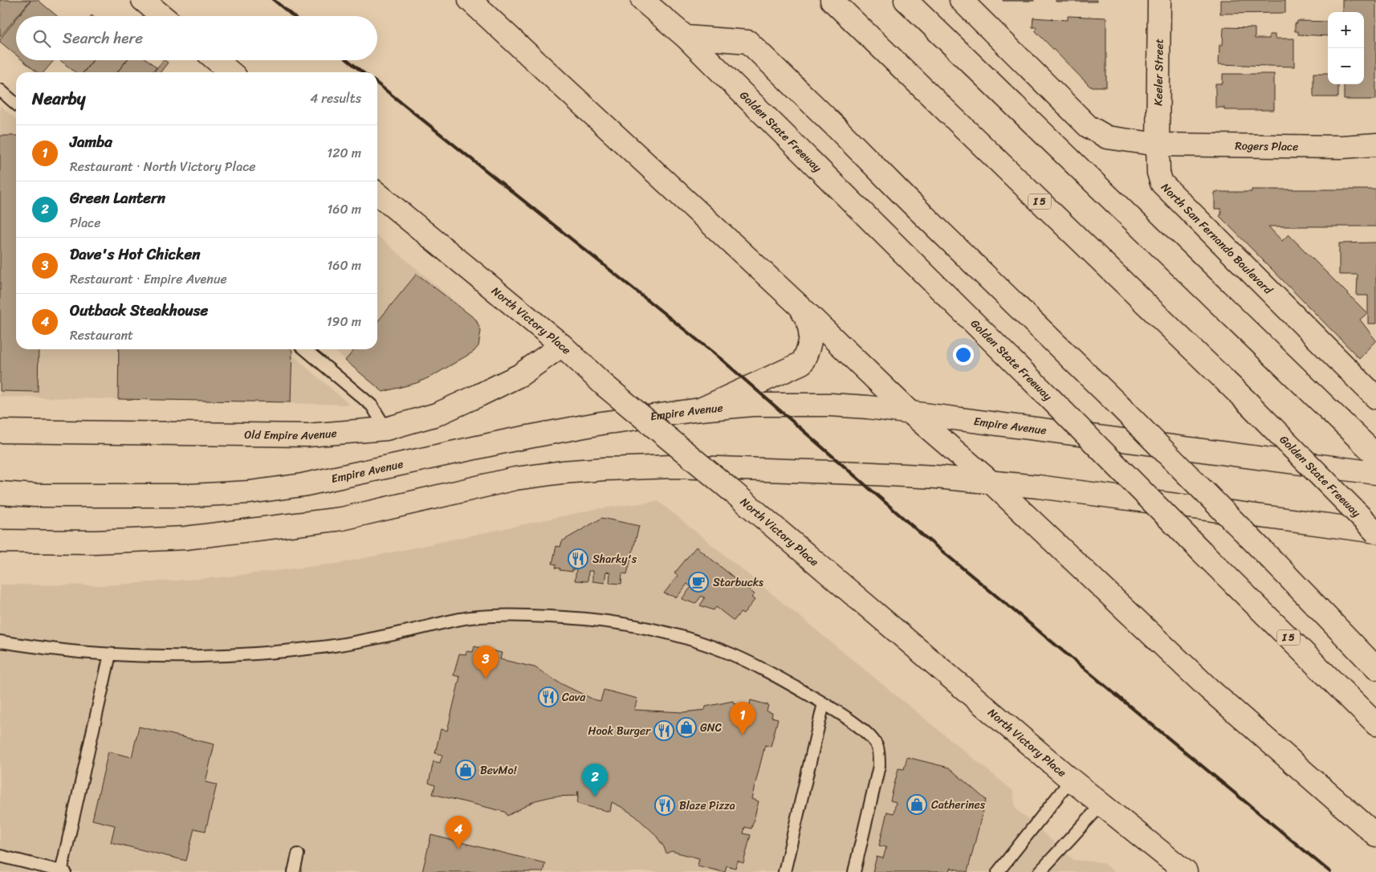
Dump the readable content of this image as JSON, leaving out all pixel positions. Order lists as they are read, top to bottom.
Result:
{
  "streets": {
    "main road": [
      "Keeler Street",
      "Golden State Freeway",
      "Rogers Place",
      "I 5",
      "North San Fernando Boulevard",
      "North Victory Place",
      "Empire Avenue",
      "Old Empire Avenue"
    ]
  },
  "crossings": [
    ["Keeler Street", "Rogers Place"],
    ["Keeler Street", "North San Fernando Boulevard"],
    ["Rogers Place", "North San Fernando Boulevard"],
    ["North Victory Place", "Old Empire Avenue"]
  ],
  "places": {
    "restaurant": [
      "Sharky's",
      "Cava",
      "Hook Burger",
      "Blaze Pizza"
    ],
    "cafe": ["Starbucks"],
    "shop": ["GNC", "BevMo!", "Catherines"]
  },
  "page": {
    "map_buttons": ["+", "−"],
    "search": "Search here",
    "heading": ["Nearby", "4 results"],
    "list": [
      {
        "mark": "1",
        "name": "Jamba",
        "note": "Restaurant · North Victory Place",
        "value": "120 m"
      },
      {
        "mark": "2",
        "name": "Green Lantern",
        "note": "Place",
        "value": "160 m"
      },
      {
        "mark": "3",
        "name": "Dave's Hot Chicken",
        "note": "Restaurant · Empire Avenue",
        "value": "160 m"
      },
      {
        "mark": "4",
        "name": "Outback Steakhouse",
        "note": "Restaurant",
        "value": "190 m"
      }
    ],
    "pins": [
      "3",
      "1",
      "2",
      "4"
    ]
  }
}
